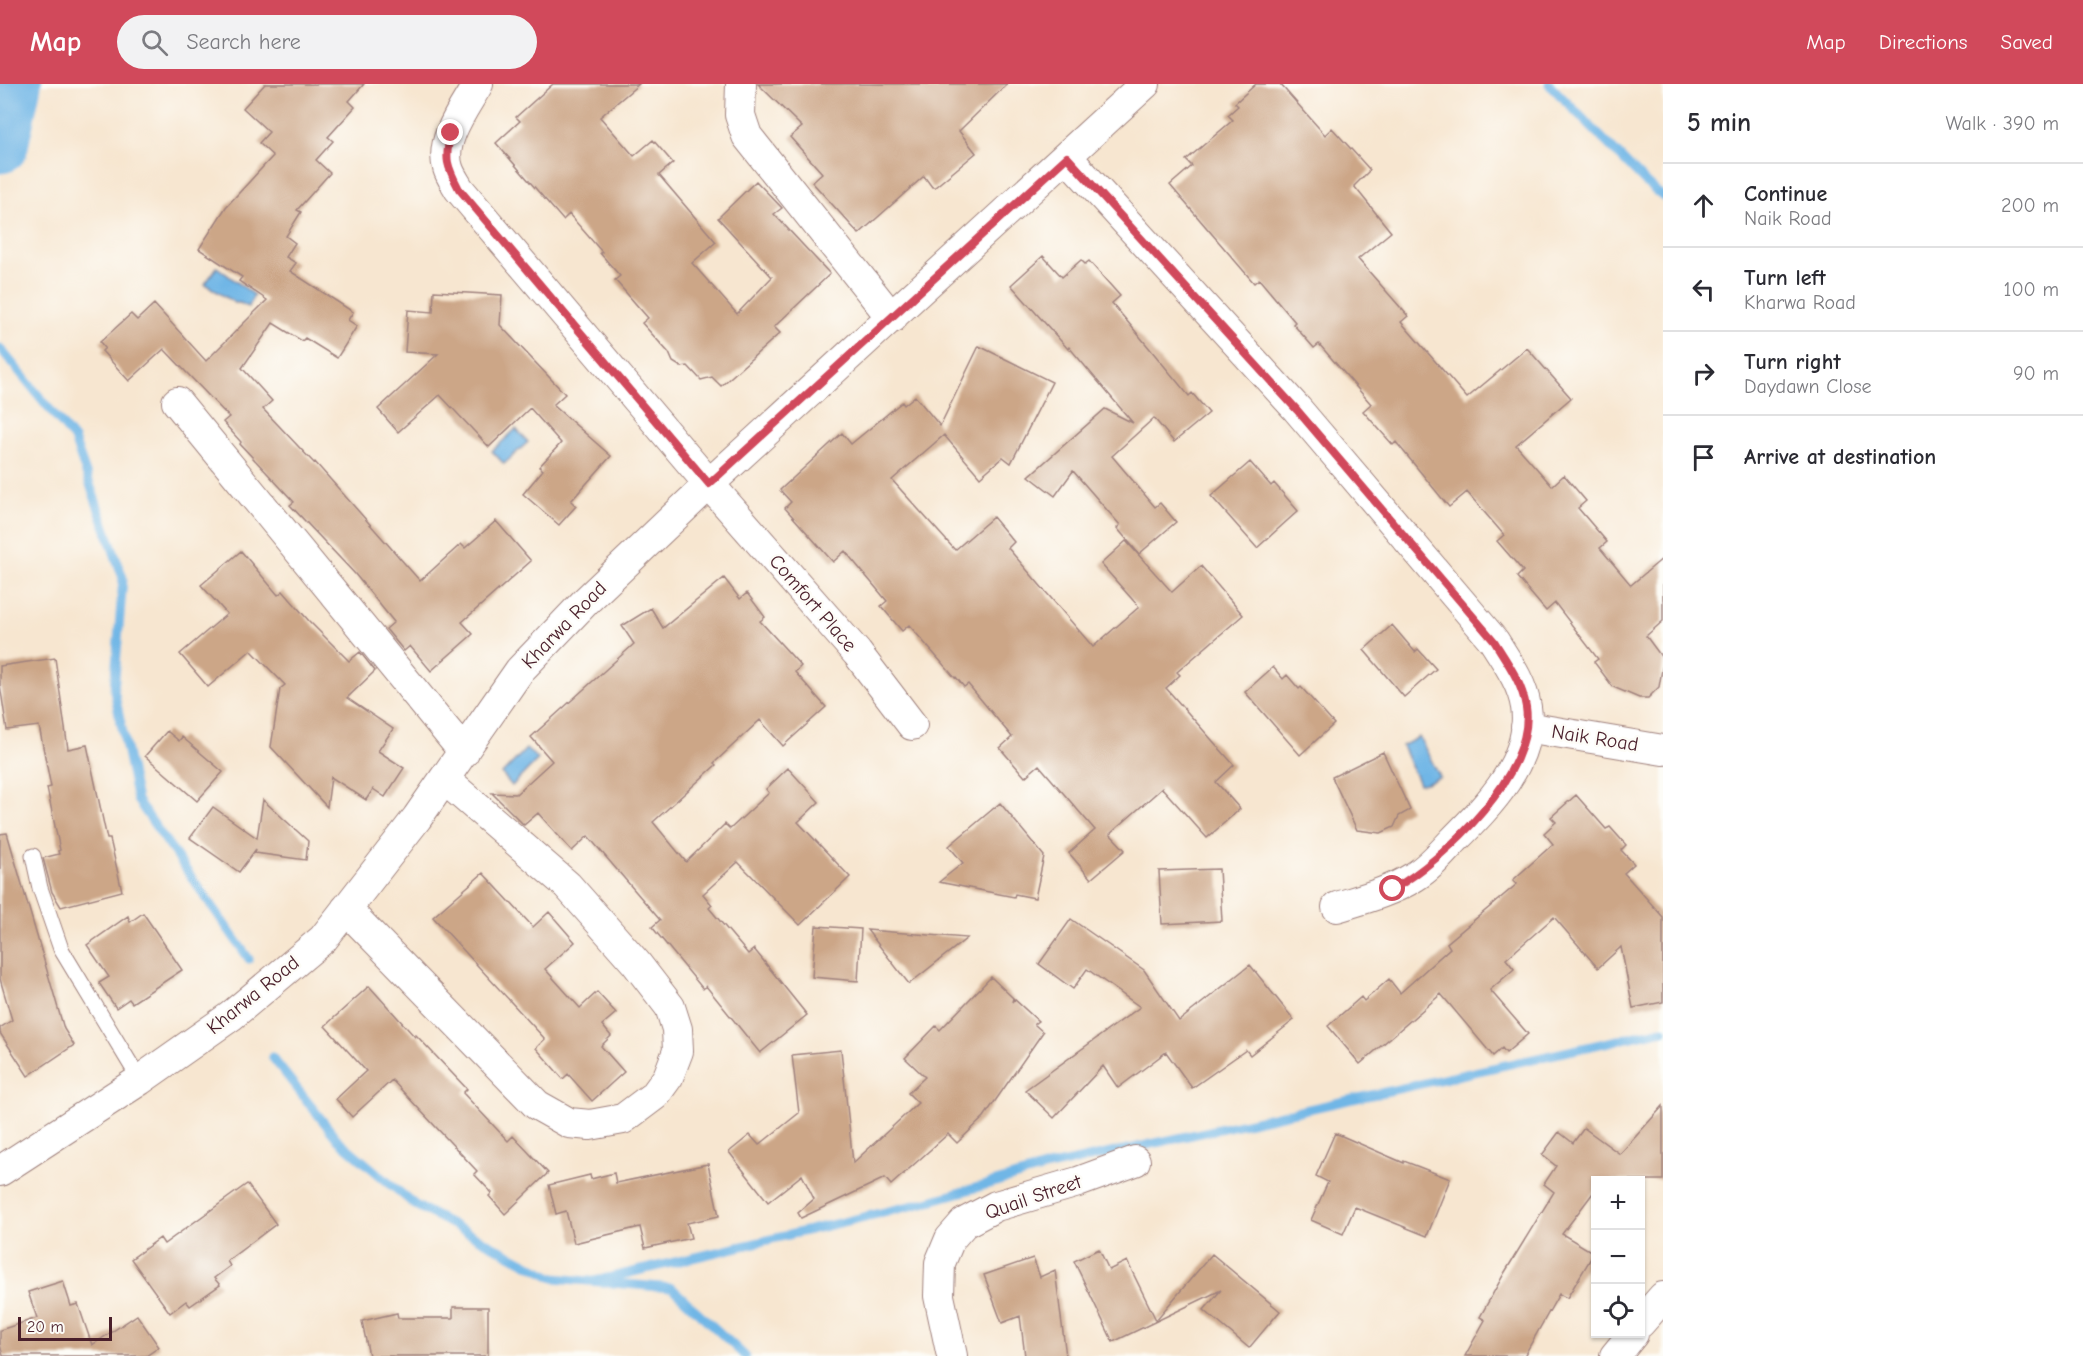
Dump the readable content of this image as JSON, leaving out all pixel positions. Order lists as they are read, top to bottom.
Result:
{
  "streets": {
    "street": [
      "Comfort Place",
      "Kharwa Road",
      "Naik Road",
      "Quail Street"
    ]
  },
  "crossings": [
    ["Comfort Place", "Kharwa Road"],
    ["Kharwa Road", "Naik Road"]
  ],
  "scale_bar": "20 m",
  "page": {
    "header": "Map",
    "search": "Search here",
    "nav": ["Map", "Directions", "Saved"],
    "heading": ["5 min", "Walk · 390 m"],
    "list": [
      ["Continue", "Naik Road", "200 m"],
      ["Turn left", "Kharwa Road", "100 m"],
      ["Turn right", "Daydawn Close", "90 m"],
      "Arrive at destination"
    ],
    "map_buttons": ["+", "−"],
    "scale": "20 m"
  }
}
